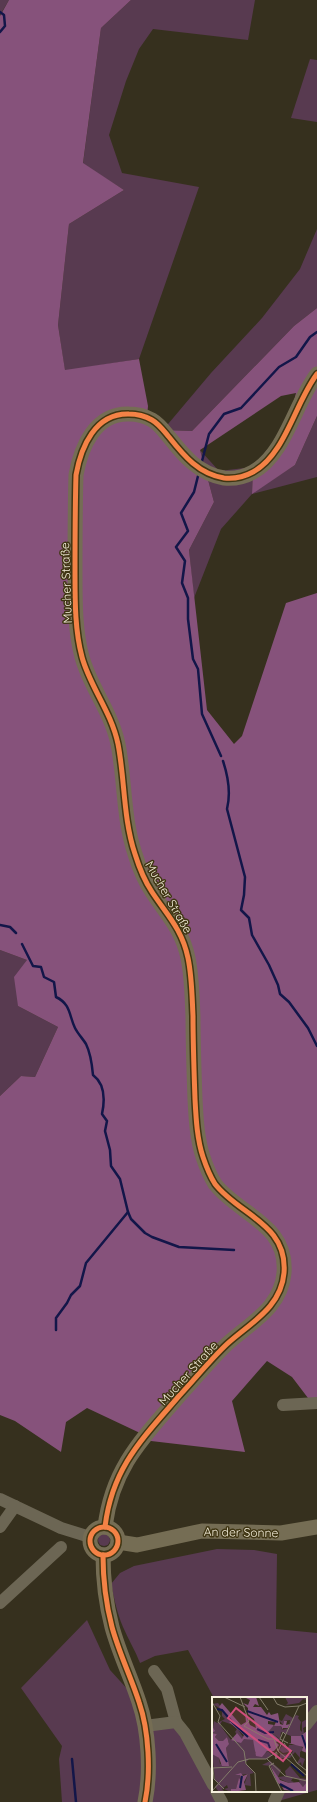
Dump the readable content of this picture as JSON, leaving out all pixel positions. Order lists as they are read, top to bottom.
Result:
{
  "streets": {
    "main road": ["Mucher Straße", "An der Sonne"]
  },
  "crossings": [
    ["Mucher Straße", "An der Sonne"]
  ]
}
